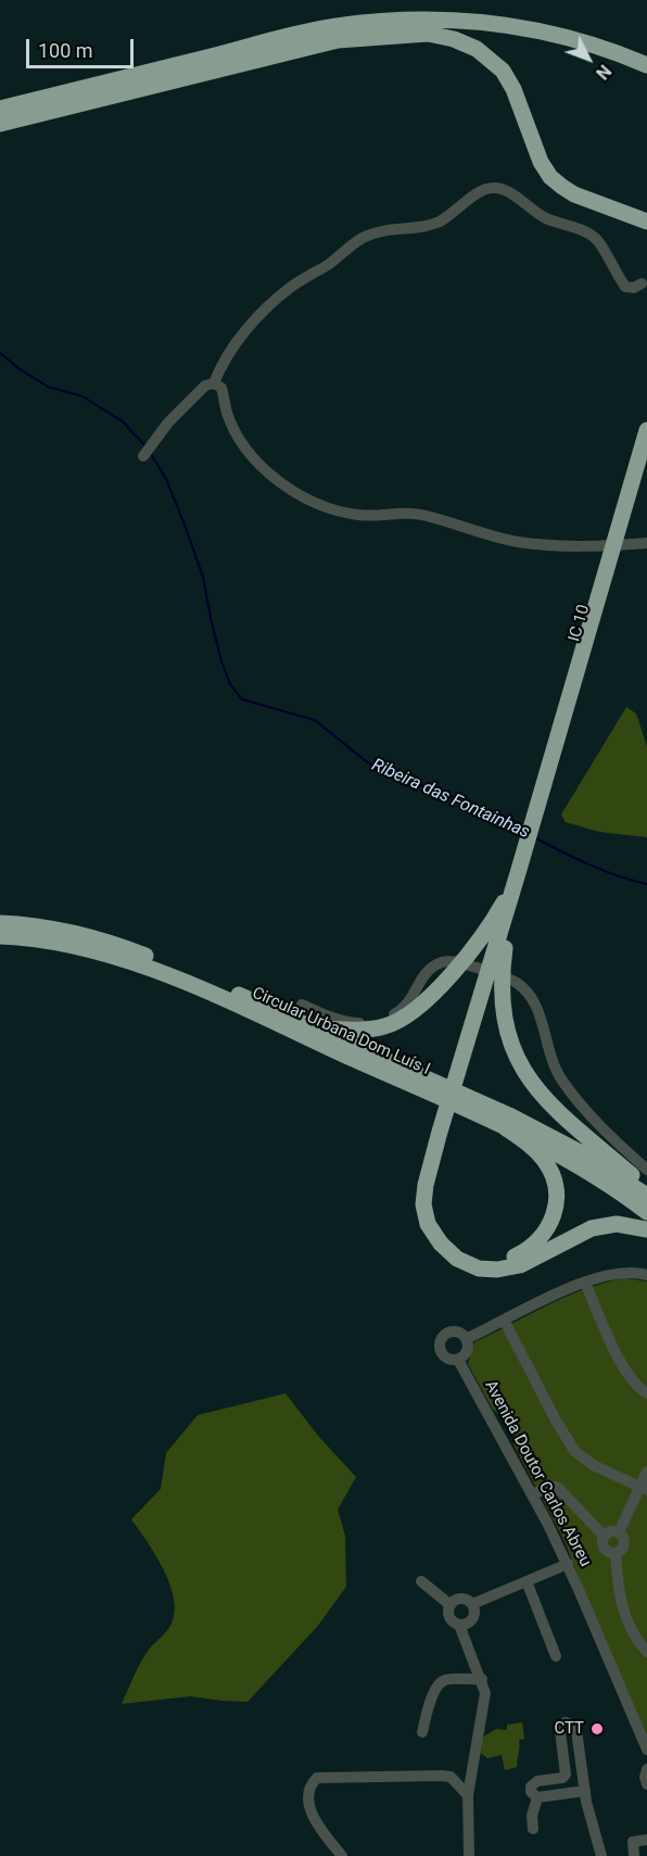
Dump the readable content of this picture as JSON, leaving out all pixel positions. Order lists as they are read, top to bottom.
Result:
{
  "streets": {
    "highway": ["IC 10", "Circular Urbana Dom Luís I"],
    "street": ["Avenida Doutor Carlos Abreu"]
  },
  "crossings": [
    ["IC 10", "Circular Urbana Dom Luís I"]
  ],
  "water": ["Ribeira das Fontainhas"],
  "places": ["CTT"],
  "scale_bar": "100 m",
  "north": "bottom right"
}
